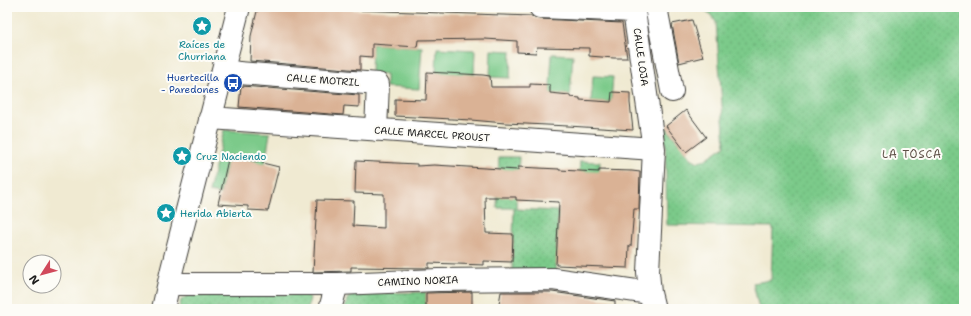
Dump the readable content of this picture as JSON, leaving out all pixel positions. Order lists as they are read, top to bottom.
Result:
{
  "streets": {
    "street": [
      "CALLE LOJA",
      "CALLE MOTRIL",
      "CALLE MARCEL PROUST",
      "CAMINO NORIA"
    ]
  },
  "crossings": [
    ["CALLE LOJA", "CALLE MARCEL PROUST"],
    ["CALLE MOTRIL", "CALLE MARCEL PROUST"]
  ],
  "districts": ["LA TOSCA"],
  "places": {
    "place": ["Raíces de Churriana", "Cruz Naciendo", "Herida Abierta"],
    "bus stop": ["Huertecilla - Paredones"]
  },
  "north": "bottom left"
}
